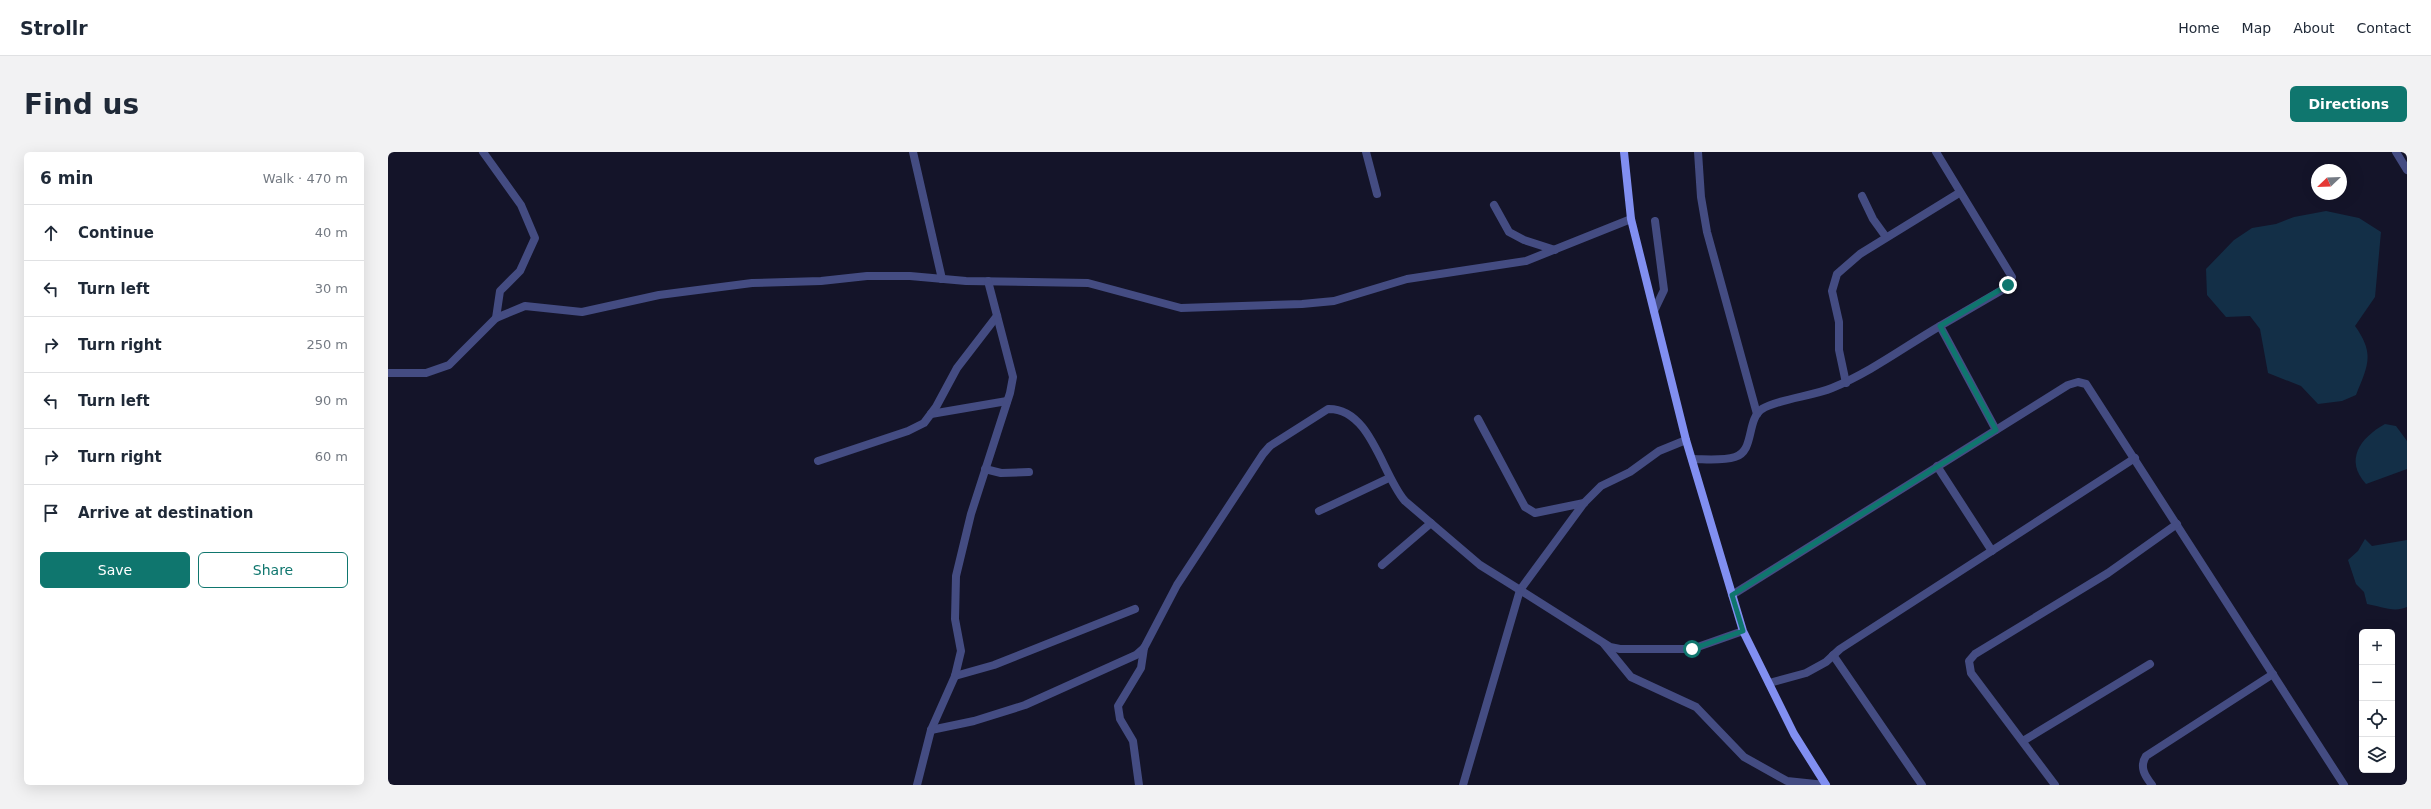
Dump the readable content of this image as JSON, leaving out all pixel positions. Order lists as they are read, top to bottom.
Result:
{
  "north": "bottom left",
  "page": {
    "header": "Strollr",
    "nav": [
      "Home",
      "Map",
      "About",
      "Contact"
    ],
    "buttons": [
      "Directions",
      ["Save", "Share"]
    ],
    "title": "Find us",
    "heading": ["6 min", "Walk · 470 m"],
    "list": [
      ["Continue", "40 m"],
      ["Turn left", "30 m"],
      ["Turn right", "250 m"],
      ["Turn left", "90 m"],
      ["Turn right", "60 m"],
      "Arrive at destination"
    ],
    "map_buttons": ["+", "−"]
  }
}
